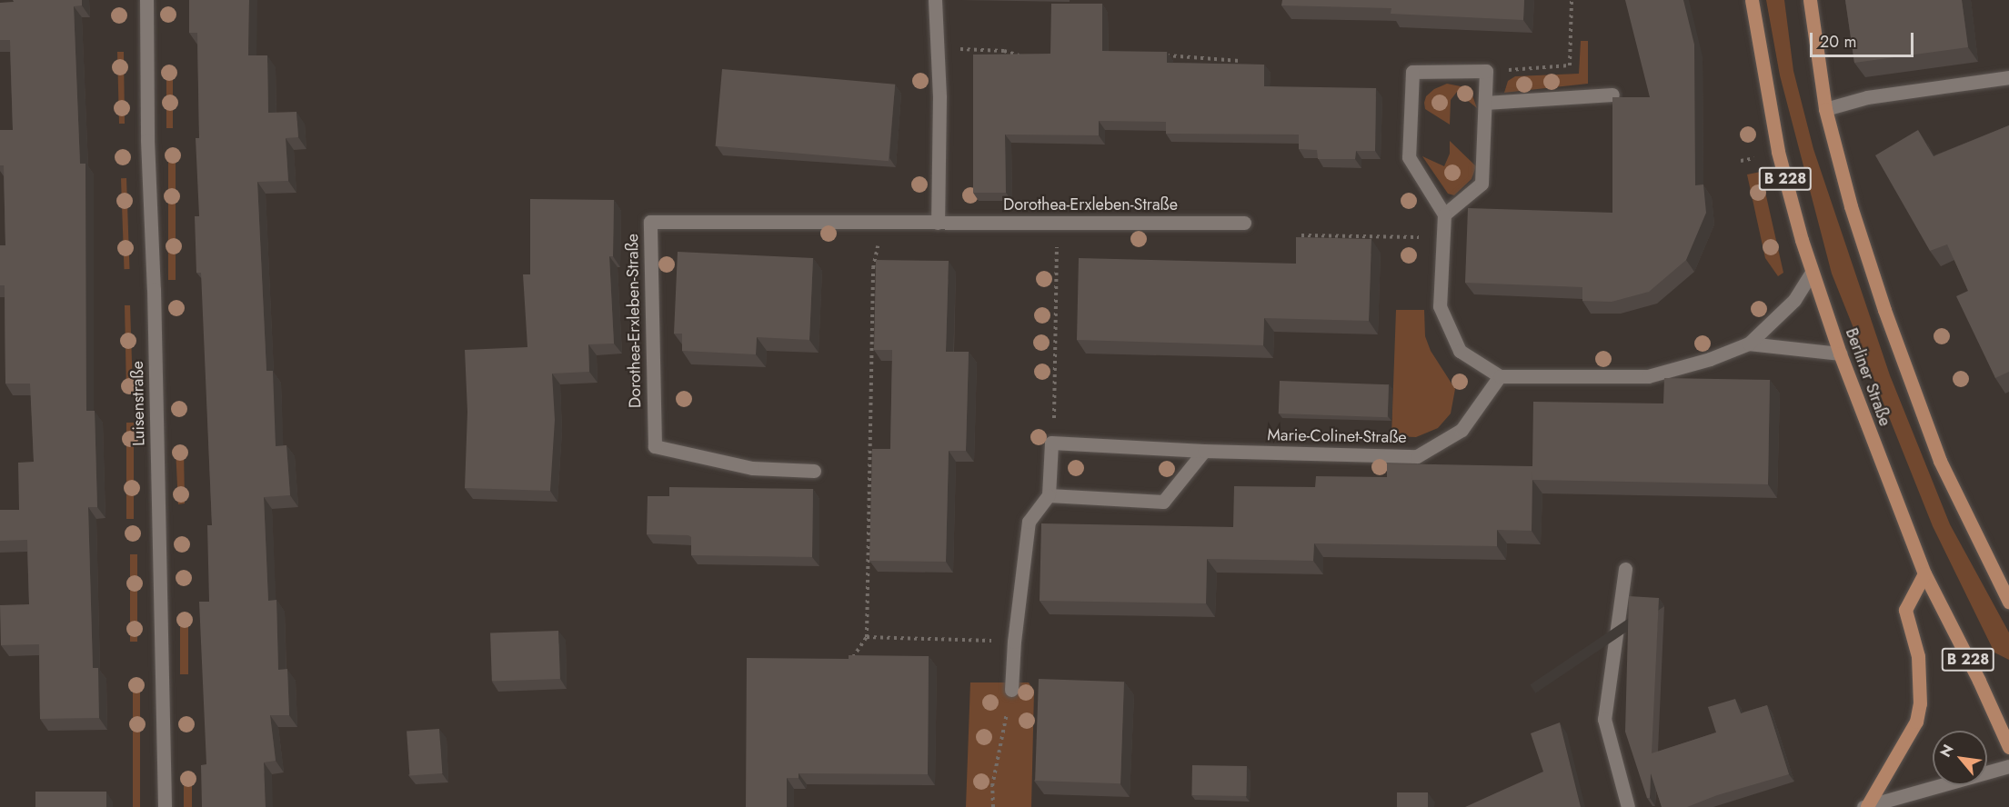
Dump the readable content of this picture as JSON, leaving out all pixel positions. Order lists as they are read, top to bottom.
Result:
{
  "streets": {
    "main road": ["B 228", "Berliner Straße"],
    "street": ["Dorothea-Erxleben-Straße", "Luisenstraße", "Marie-Colinet-Straße"]
  },
  "scale_bar": "20 m",
  "north": "top left"
}
